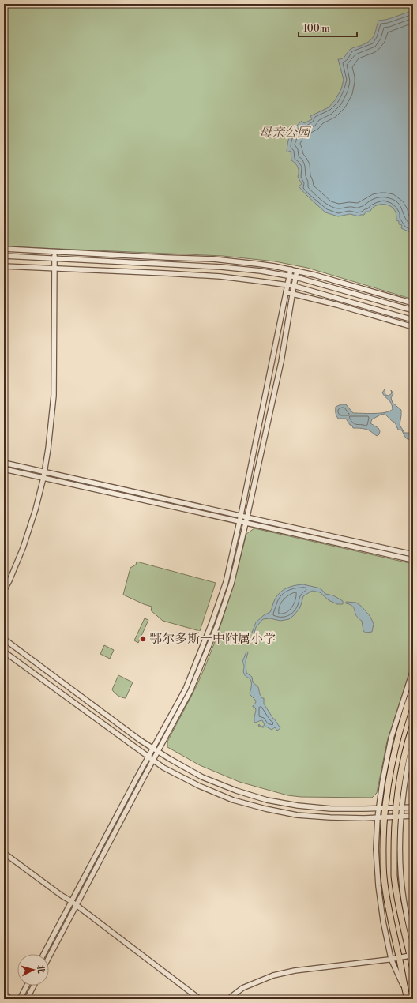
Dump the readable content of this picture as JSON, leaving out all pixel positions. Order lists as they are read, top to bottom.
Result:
{
  "parks": ["母亲公园"],
  "places": ["鄂尔多斯一中附属小学"],
  "scale_bar": "100 m",
  "north": "right"
}
